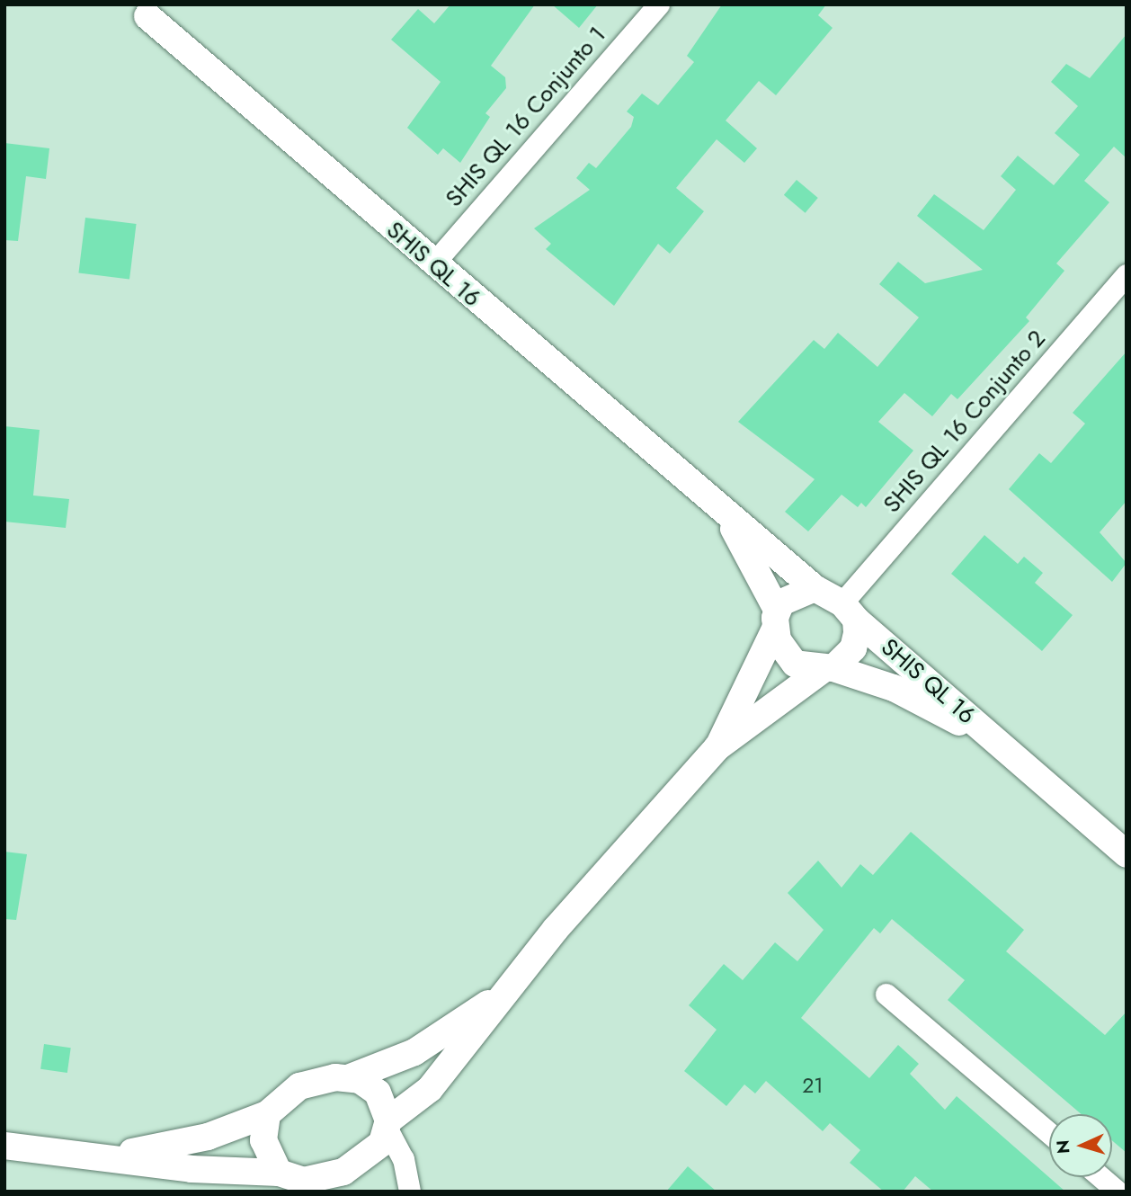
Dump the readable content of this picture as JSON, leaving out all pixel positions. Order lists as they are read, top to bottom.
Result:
{
  "streets": {
    "street": ["SHIS QL 16 Conjunto 1", "SHIS QL 16", "SHIS QL 16 Conjunto 2"]
  },
  "crossings": [
    ["SHIS QL 16 Conjunto 1", "SHIS QL 16"],
    ["SHIS QL 16", "SHIS QL 16 Conjunto 2"]
  ],
  "house_numbers": ["21"],
  "north": "left"
}
